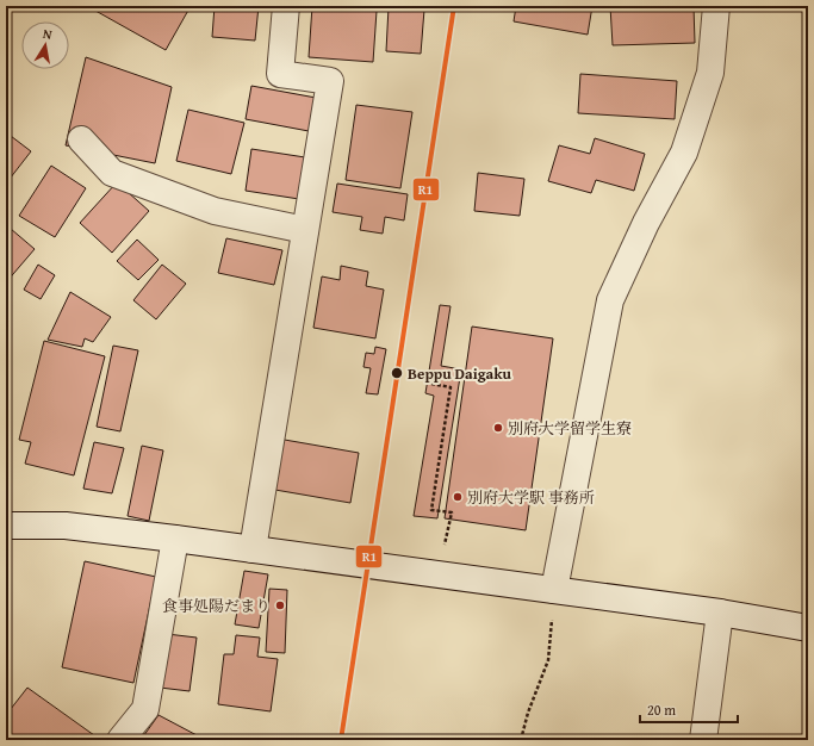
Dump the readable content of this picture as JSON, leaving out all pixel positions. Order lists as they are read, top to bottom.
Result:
{
  "places": [
    "Beppu Daigaku",
    "別府大学留学生寮",
    "別府大学駅 事務所",
    "食事処陽だまり"
  ],
  "lines": ["transit line R1"],
  "scale_bar": "20 m",
  "north": "top"
}
